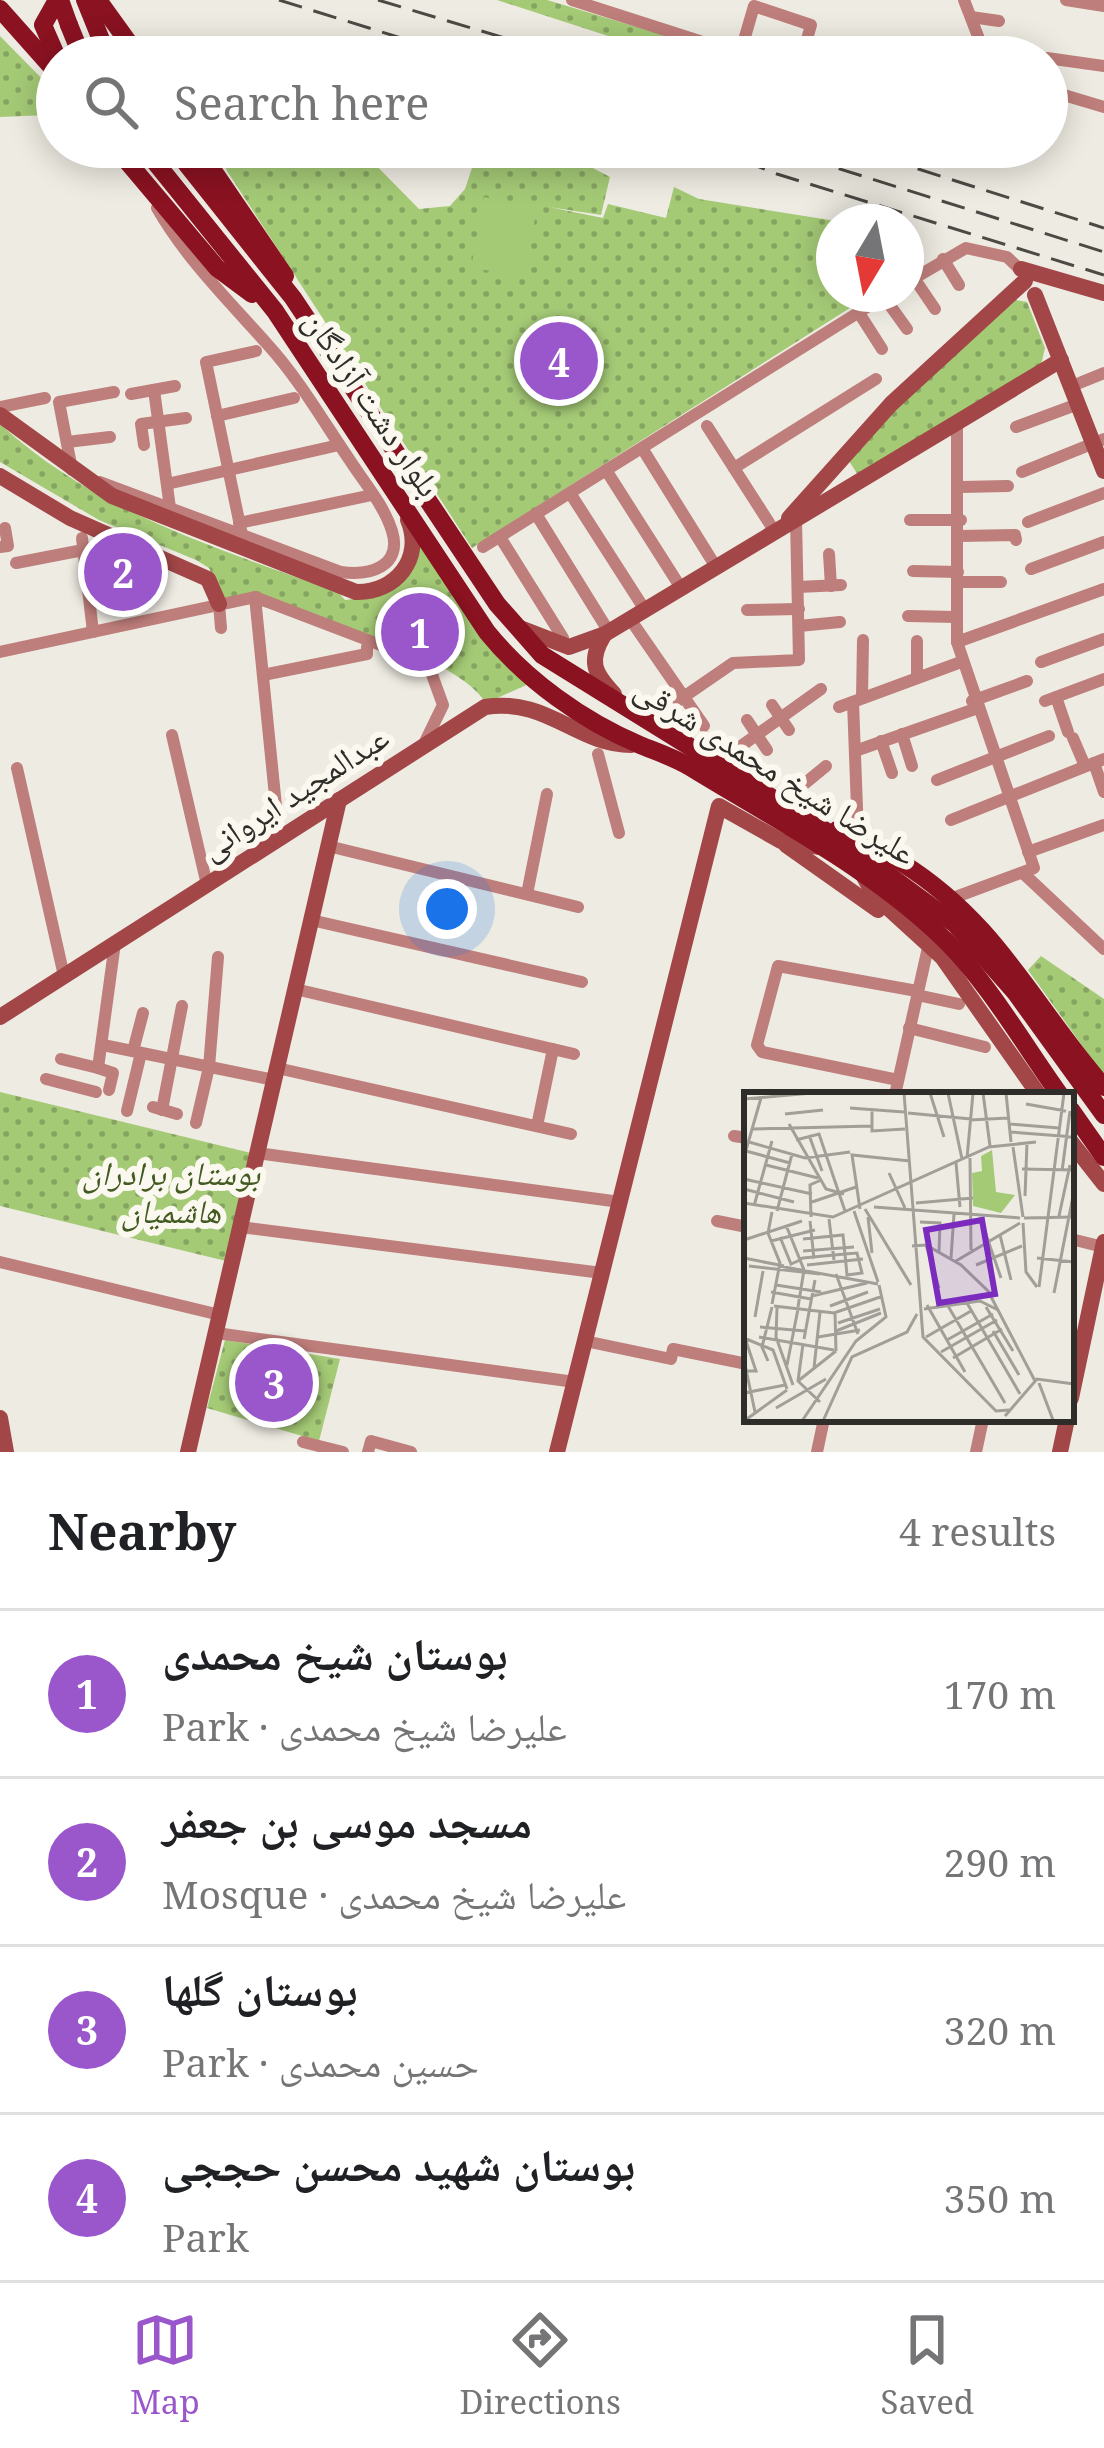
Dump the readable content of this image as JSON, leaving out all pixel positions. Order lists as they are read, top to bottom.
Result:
{
  "streets": {
    "main road": ["بلوار دشت آزادگان", "علیرضا شیخ محمدی شرقی"],
    "street": ["عبدالمجید ایروانی"]
  },
  "crossings": [
    ["بلوار دشت آزادگان", "علیرضا شیخ محمدی شرقی"],
    ["علیرضا شیخ محمدی شرقی", "عبدالمجید ایروانی"]
  ],
  "parks": ["بوستان برادران هاشمیان"],
  "north": "bottom",
  "page": {
    "search": "Search here",
    "pins": [
      "4",
      "2",
      "1",
      "3"
    ],
    "heading": ["Nearby", "4 results"],
    "list": [
      {
        "mark": "1",
        "name": "بوستان شیخ محمدی",
        "note": "Park · علیرضا شیخ محمدی",
        "value": "170 m"
      },
      {
        "mark": "2",
        "name": "مسجد موسی بن جعفر",
        "note": "Mosque · علیرضا شیخ محمدی",
        "value": "290 m"
      },
      {
        "mark": "3",
        "name": "بوستان گلها",
        "note": "Park · حسین محمدی",
        "value": "320 m"
      },
      {
        "mark": "4",
        "name": "بوستان شهید محسن حججی",
        "note": "Park",
        "value": "350 m"
      }
    ],
    "nav": ["Map", "Directions", "Saved"]
  }
}
